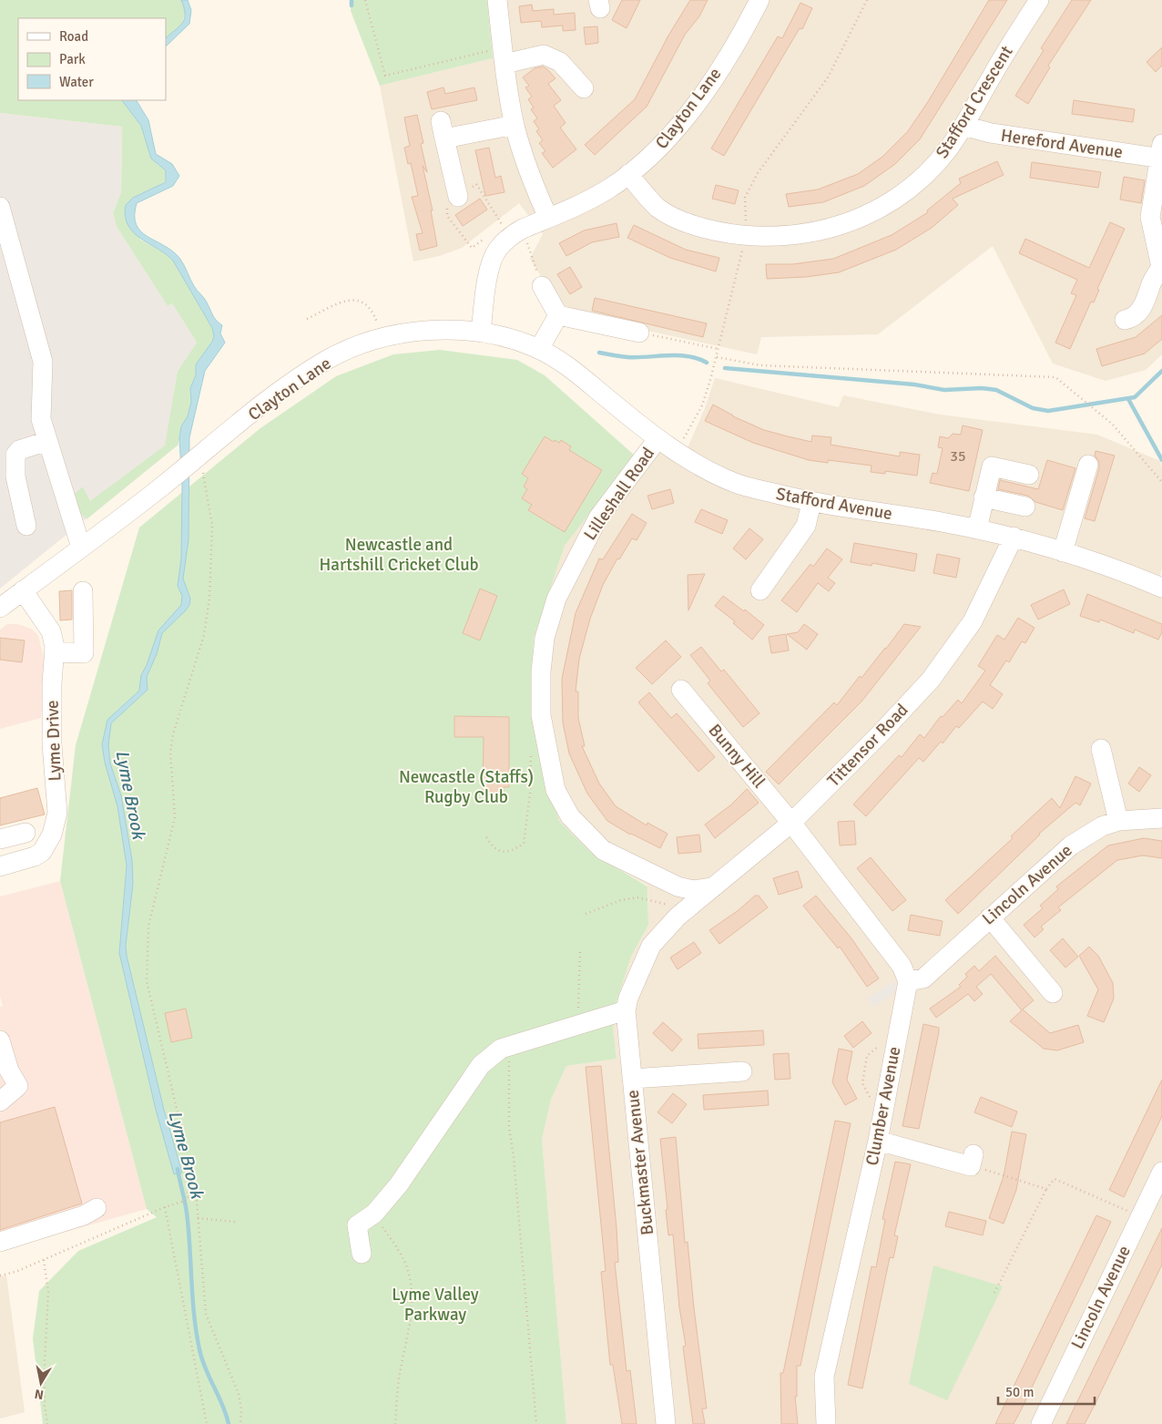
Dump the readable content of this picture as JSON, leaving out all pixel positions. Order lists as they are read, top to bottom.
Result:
{
  "streets": {
    "street": [
      "Stafford Crescent",
      "Clayton Lane",
      "Hereford Avenue",
      "Lilleshall Road",
      "Stafford Avenue",
      "Lyme Drive",
      "Tittensor Road",
      "Bunny Hill",
      "Lincoln Avenue",
      "Clumber Avenue",
      "Buckmaster Avenue"
    ]
  },
  "crossings": [
    ["Stafford Crescent", "Clayton Lane"],
    ["Stafford Crescent", "Hereford Avenue"],
    ["Clayton Lane", "Stafford Avenue"],
    ["Clayton Lane", "Lyme Drive"],
    ["Lilleshall Road", "Stafford Avenue"],
    ["Lilleshall Road", "Tittensor Road"],
    ["Stafford Avenue", "Tittensor Road"],
    ["Tittensor Road", "Bunny Hill"],
    ["Tittensor Road", "Buckmaster Avenue"],
    ["Lincoln Avenue", "Clumber Avenue"]
  ],
  "water": ["Lyme Brook"],
  "parks": ["Newcastle and Hartshill Cricket Club", "Newcastle (Staffs) Rugby Club", "Lyme Valley Parkway"],
  "house_numbers": ["35"],
  "legend": ["Road", "Park", "Water"],
  "scale_bar": "50 m",
  "north": "bottom"
}
